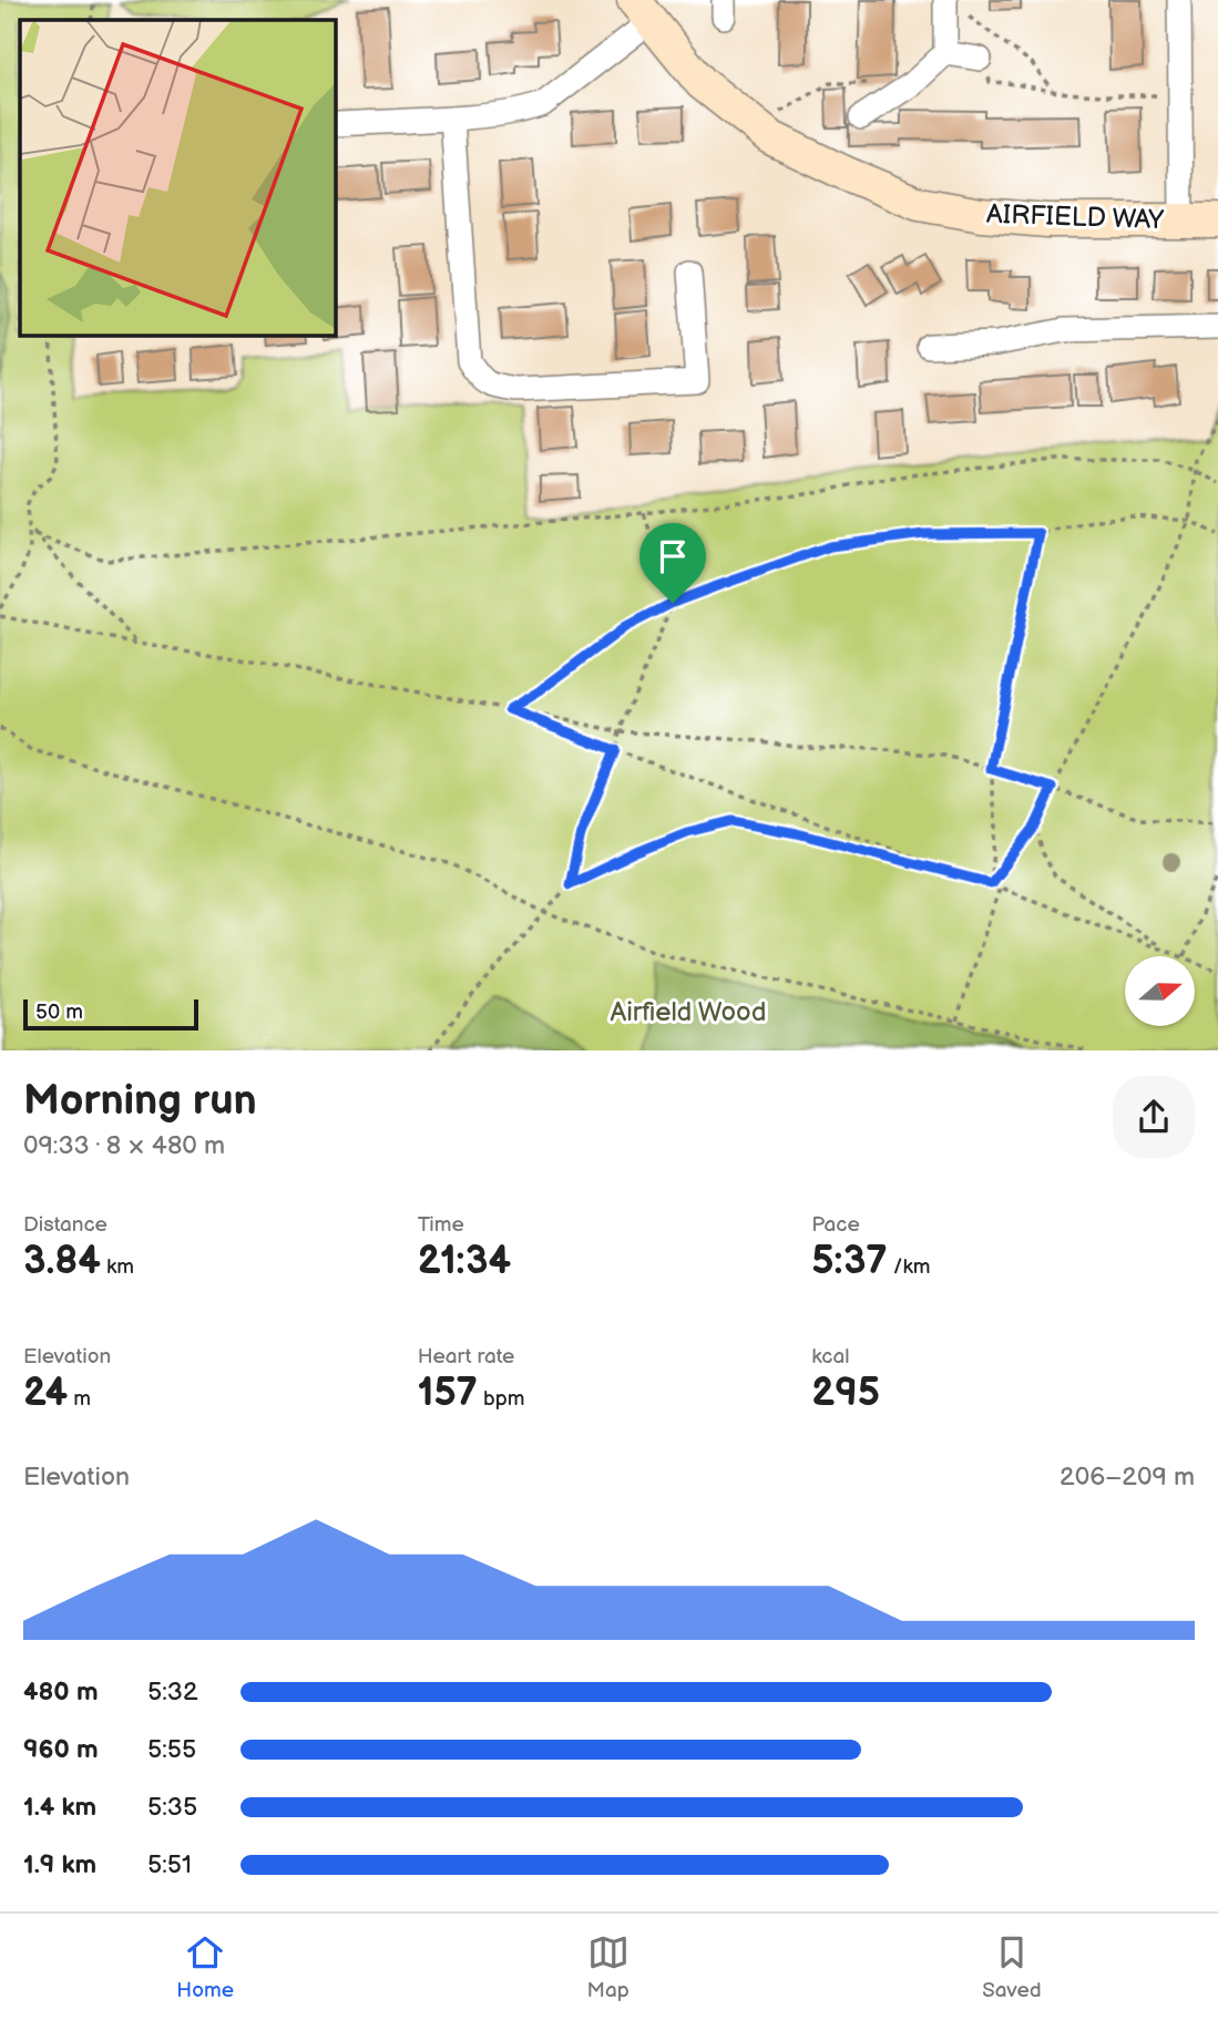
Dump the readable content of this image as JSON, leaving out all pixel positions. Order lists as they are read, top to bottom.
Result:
{
  "streets": {
    "street": ["AIRFIELD WAY"]
  },
  "parks": ["Airfield Wood"],
  "scale_bar": "50 m",
  "north": "right",
  "page": {
    "scale": "50 m",
    "heading": ["Morning run", "09:33 · 8 × 480 m"],
    "stats": [
      ["Distance", "3.84 km"],
      ["Time", "21:34"],
      ["Pace", "5:37 /km"],
      ["Elevation", "24 m"],
      ["Heart rate", "157 bpm"],
      ["kcal", "295"]
    ],
    "chart": ["Elevation", "206–209 m"],
    "list": [
      {
        "name": "480 m",
        "note": "5:32"
      },
      {
        "name": "960 m",
        "note": "5:55"
      },
      {
        "name": "1.4 km",
        "note": "5:35"
      },
      {
        "name": "1.9 km",
        "note": "5:51"
      }
    ],
    "tabs": ["Home", "Map", "Saved"]
  }
}
